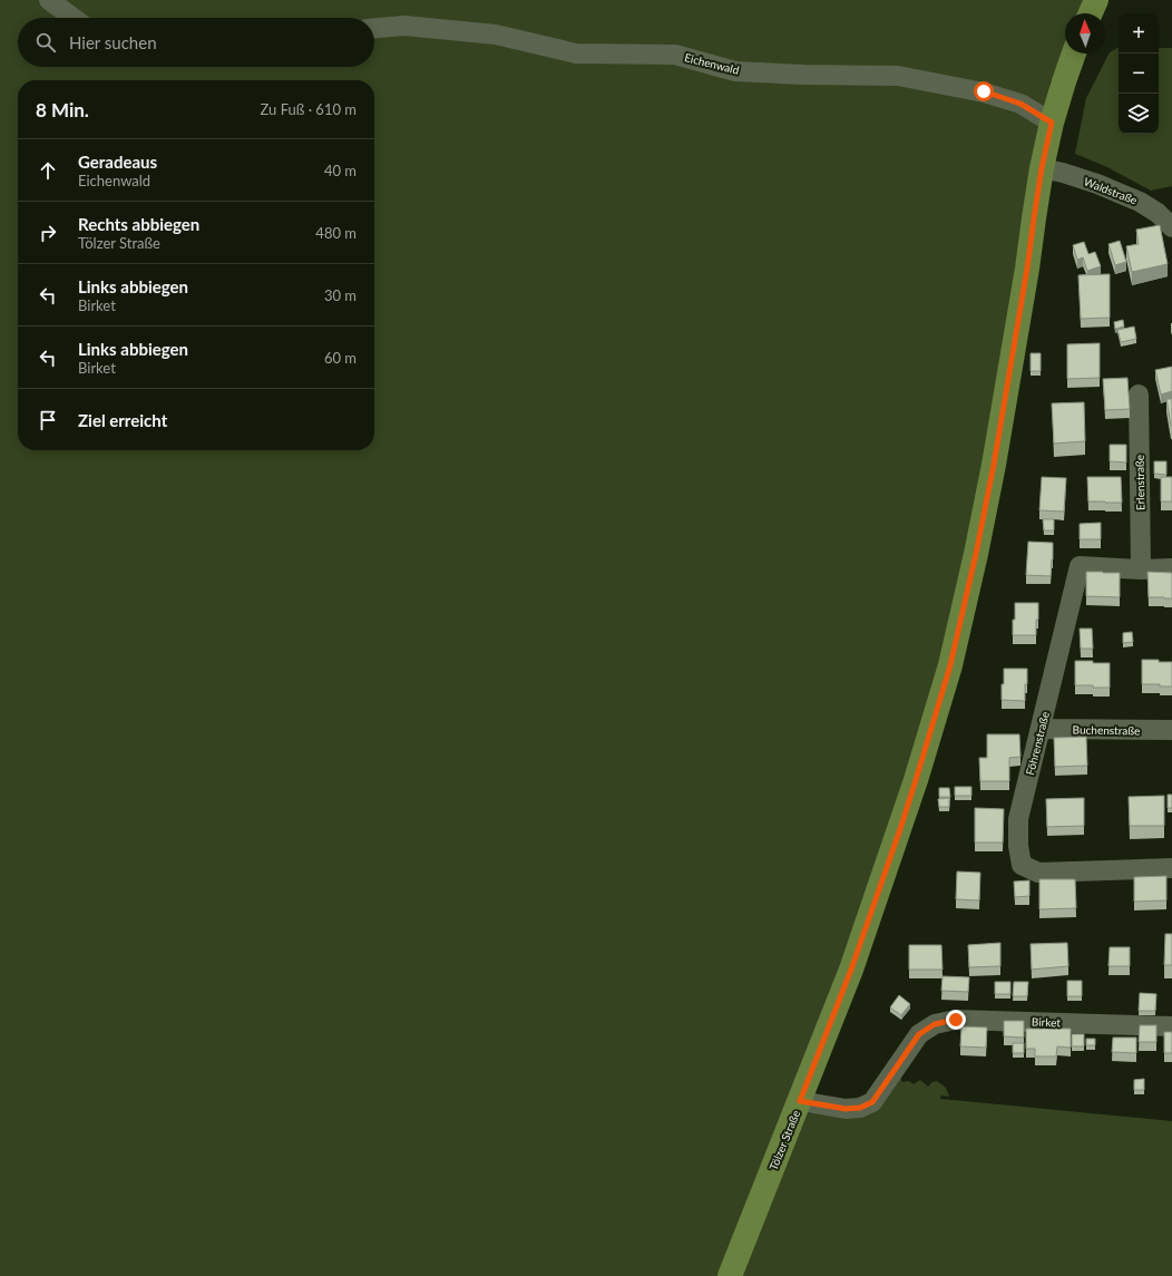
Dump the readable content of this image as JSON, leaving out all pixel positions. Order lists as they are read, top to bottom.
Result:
{
  "streets": {
    "main road": ["Tölzer Straße"],
    "street": [
      "Eichenwald",
      "Waldstraße",
      "Erlenstraße",
      "Buchenstraße",
      "Föhrenstraße",
      "Birket"
    ]
  },
  "crossings": [
    ["Eichenwald", "Tölzer Straße"],
    ["Waldstraße", "Tölzer Straße"],
    ["Erlenstraße", "Föhrenstraße"],
    ["Buchenstraße", "Föhrenstraße"],
    ["Birket", "Tölzer Straße"]
  ],
  "north": "top",
  "page": {
    "map_buttons": ["+", "−"],
    "search": "Hier suchen",
    "heading": ["8 Min.", "Zu Fuß · 610 m"],
    "list": [
      ["Geradeaus", "Eichenwald", "40 m"],
      ["Rechts abbiegen", "Tölzer Straße", "480 m"],
      ["Links abbiegen", "Birket", "30 m"],
      ["Links abbiegen", "Birket", "60 m"],
      "Ziel erreicht"
    ]
  }
}
